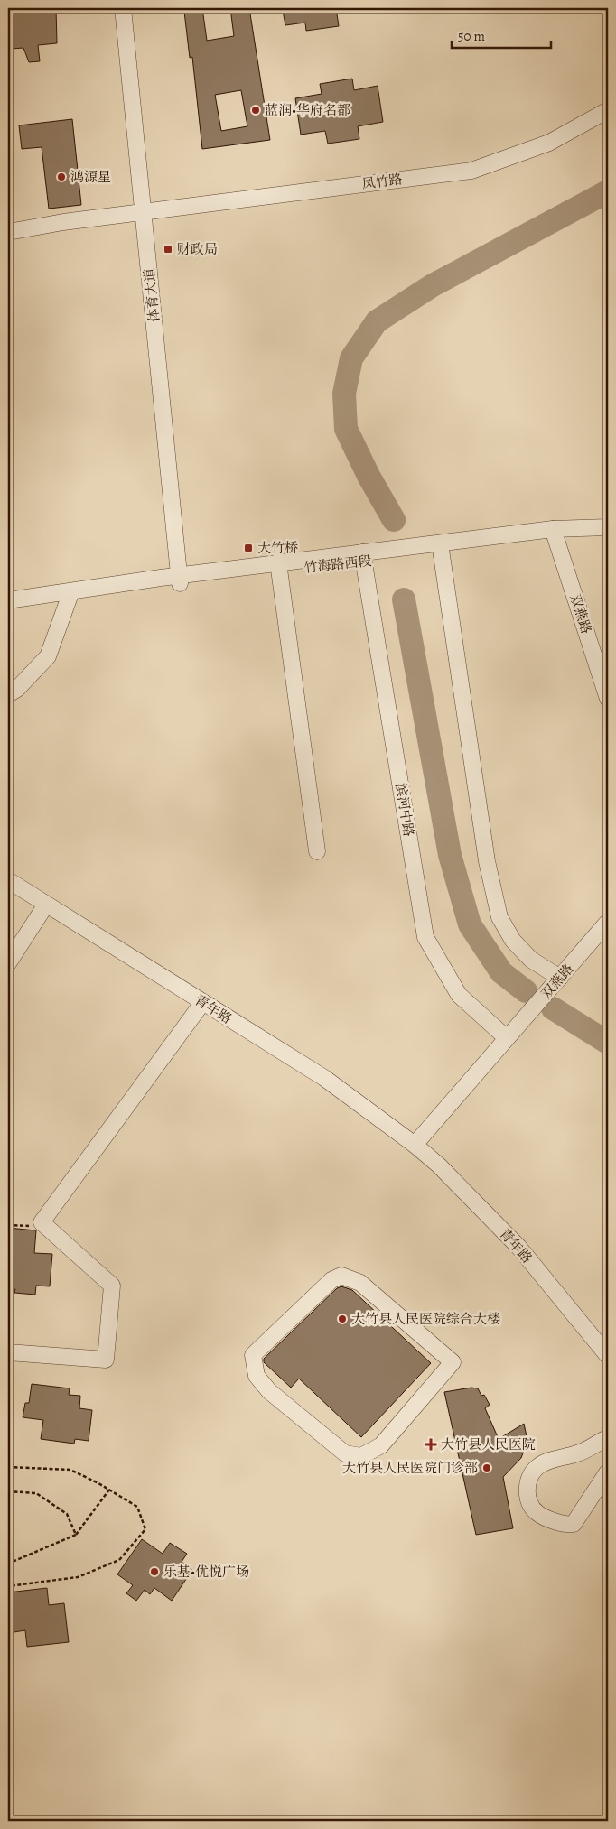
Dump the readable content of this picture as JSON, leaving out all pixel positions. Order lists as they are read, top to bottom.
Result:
{
  "streets": {
    "street": [
      "凤竹路",
      "体育大道",
      "竹海路西段",
      "双燕路",
      "滨河中路",
      "青年路"
    ]
  },
  "crossings": [
    ["凤竹路", "体育大道"],
    ["体育大道", "竹海路西段"],
    ["竹海路西段", "双燕路"],
    ["竹海路西段", "滨河中路"],
    ["双燕路", "滨河中路"]
  ],
  "places": {
    "other": [
      "蓝润•华府名都",
      "鸿源星",
      "大竹县人民医院综合大楼",
      "大竹县人民医院门诊部",
      "乐基•优悦广场"
    ],
    "transit": ["财政局", "大竹桥"],
    "health": ["大竹县人民医院"]
  },
  "scale_bar": "50 m"
}
